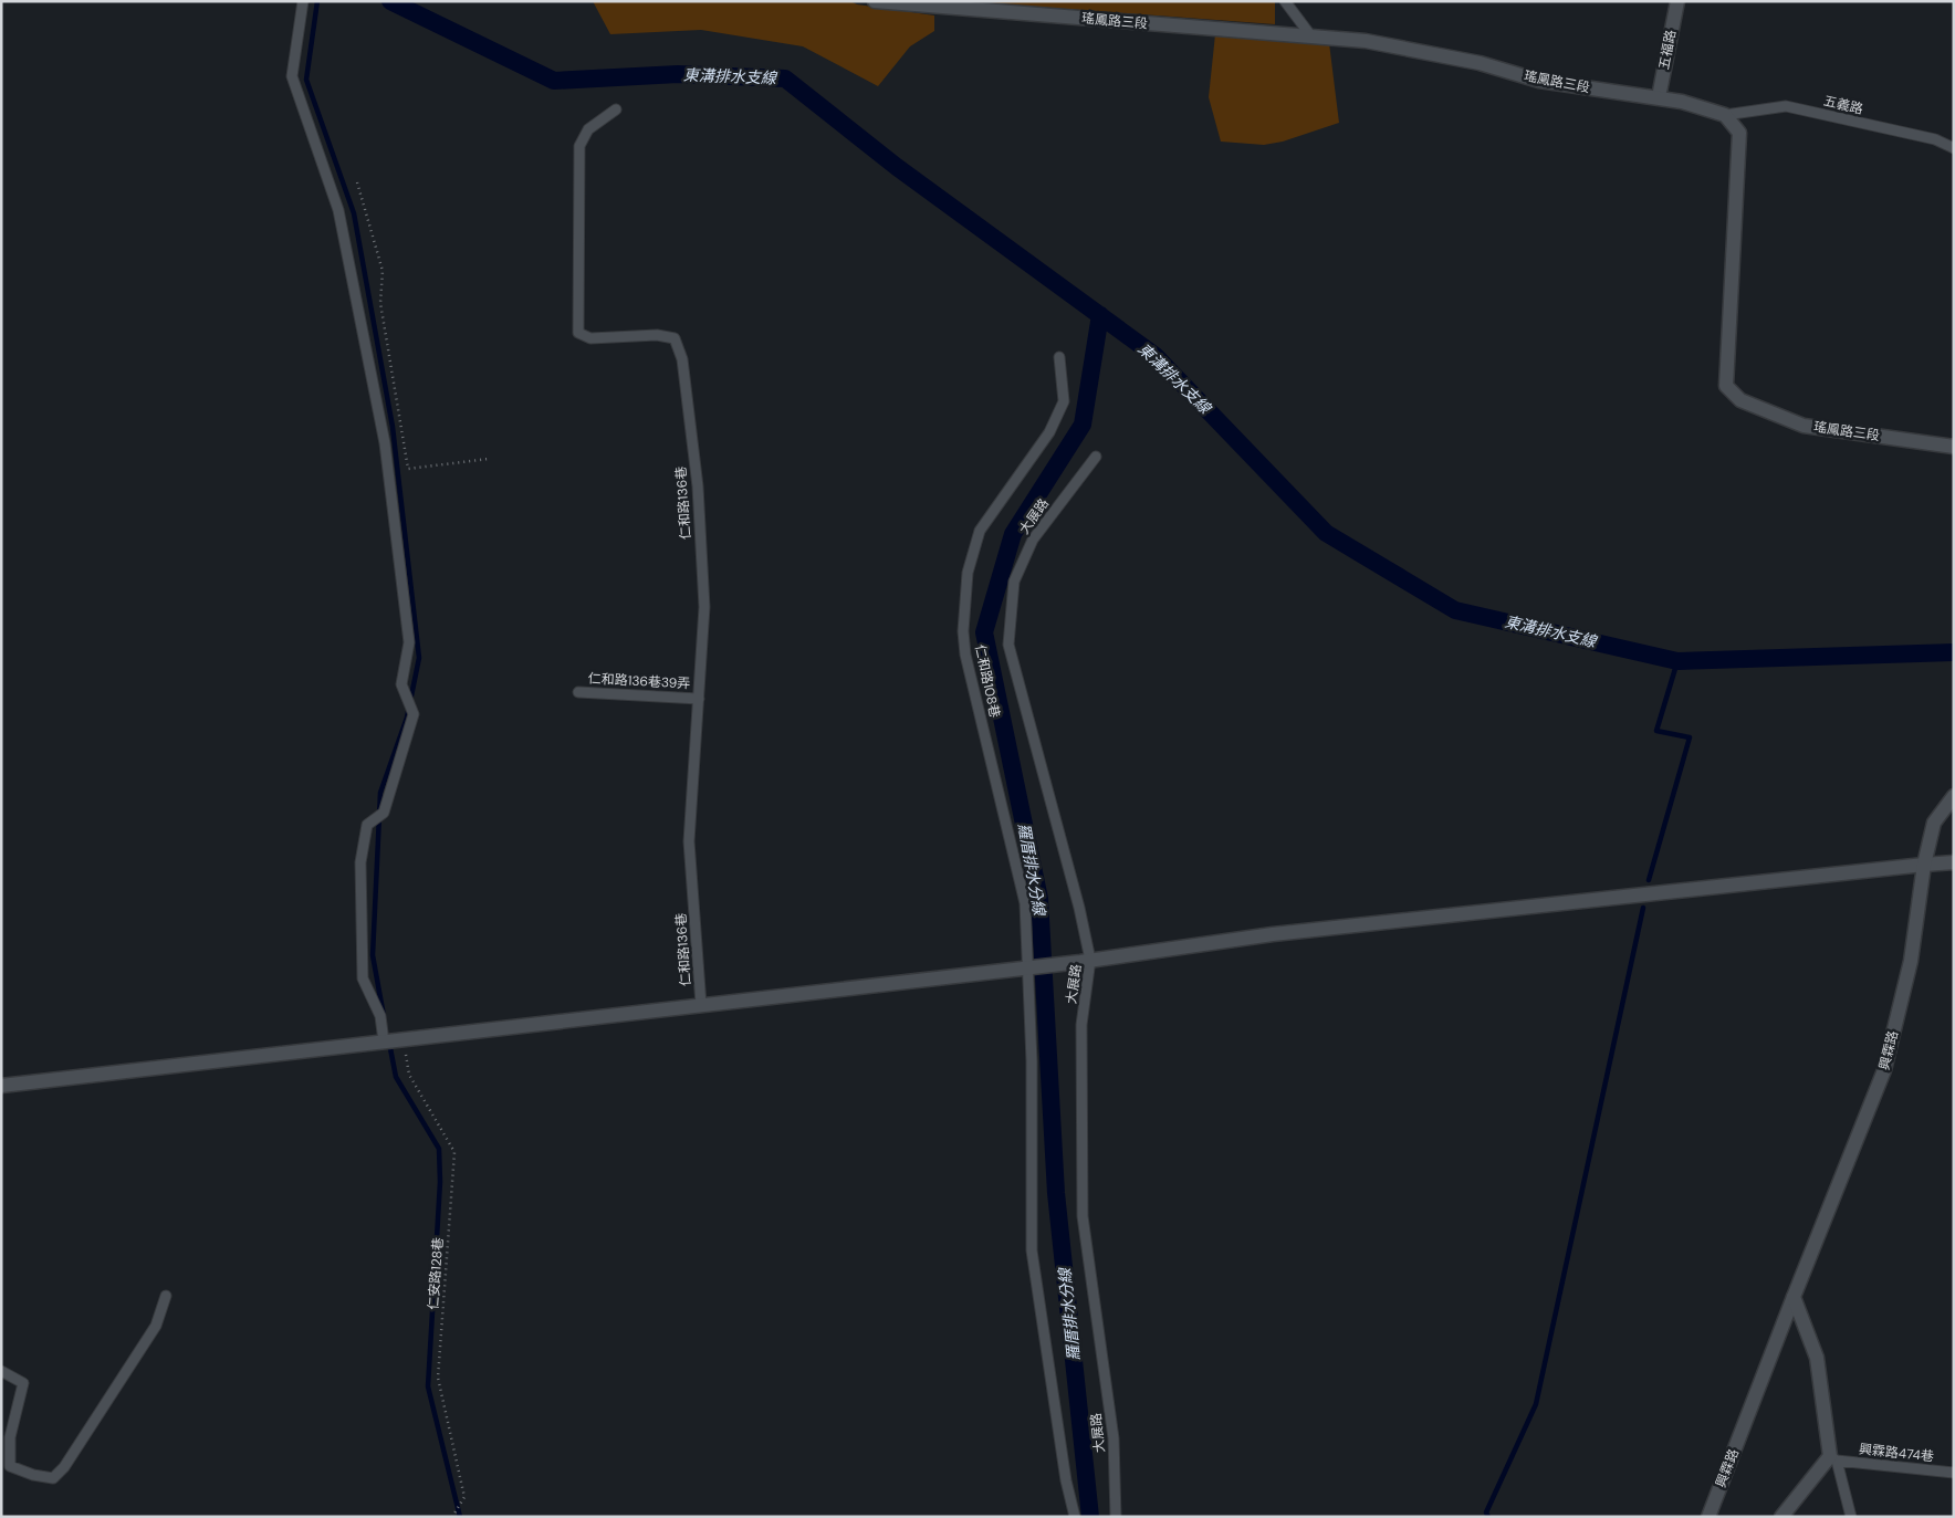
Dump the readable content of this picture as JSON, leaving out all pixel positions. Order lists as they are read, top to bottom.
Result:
{
  "streets": {
    "street": ["瑤鳳路三段", "五福路", "興霖路"],
    "lane": [
      "五義路",
      "仁和路136巷",
      "大展路",
      "仁和路136巷39弄",
      "仁和路108巷",
      "興霖路474巷"
    ],
    "path": ["仁安路128巷"]
  },
  "crossings": [
    ["瑤鳳路三段", "五福路"],
    ["瑤鳳路三段", "五義路"],
    ["仁和路136巷", "仁和路136巷39弄"]
  ],
  "water": ["東溝排水支線", "羅厝排水分線"]
}
